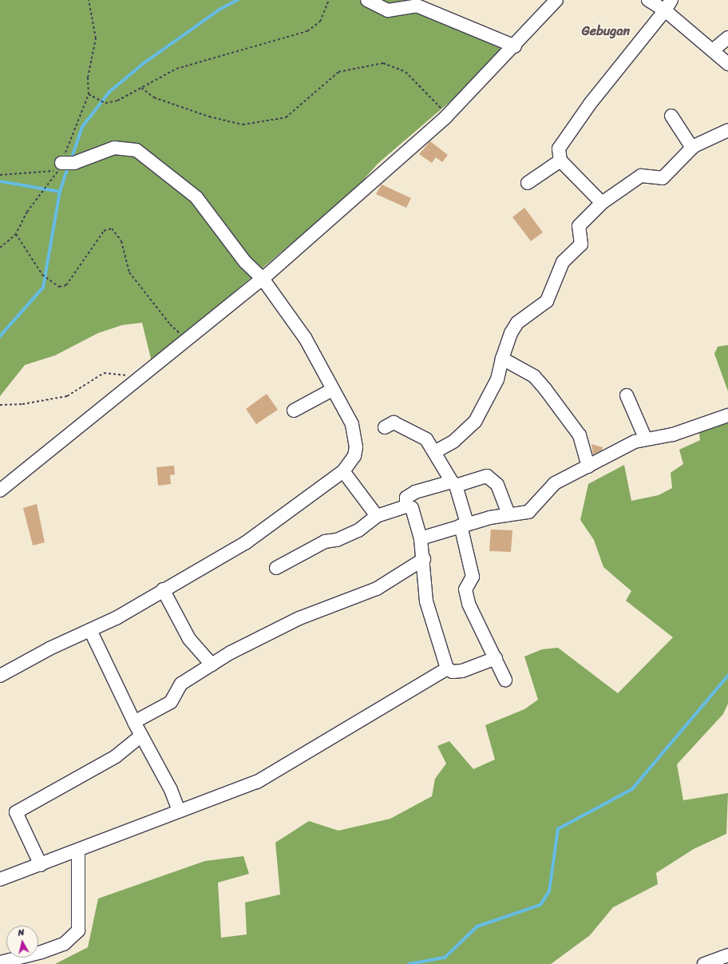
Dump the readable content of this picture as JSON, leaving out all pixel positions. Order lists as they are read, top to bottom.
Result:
{
  "districts": ["Gebugan"],
  "north": "top"
}
